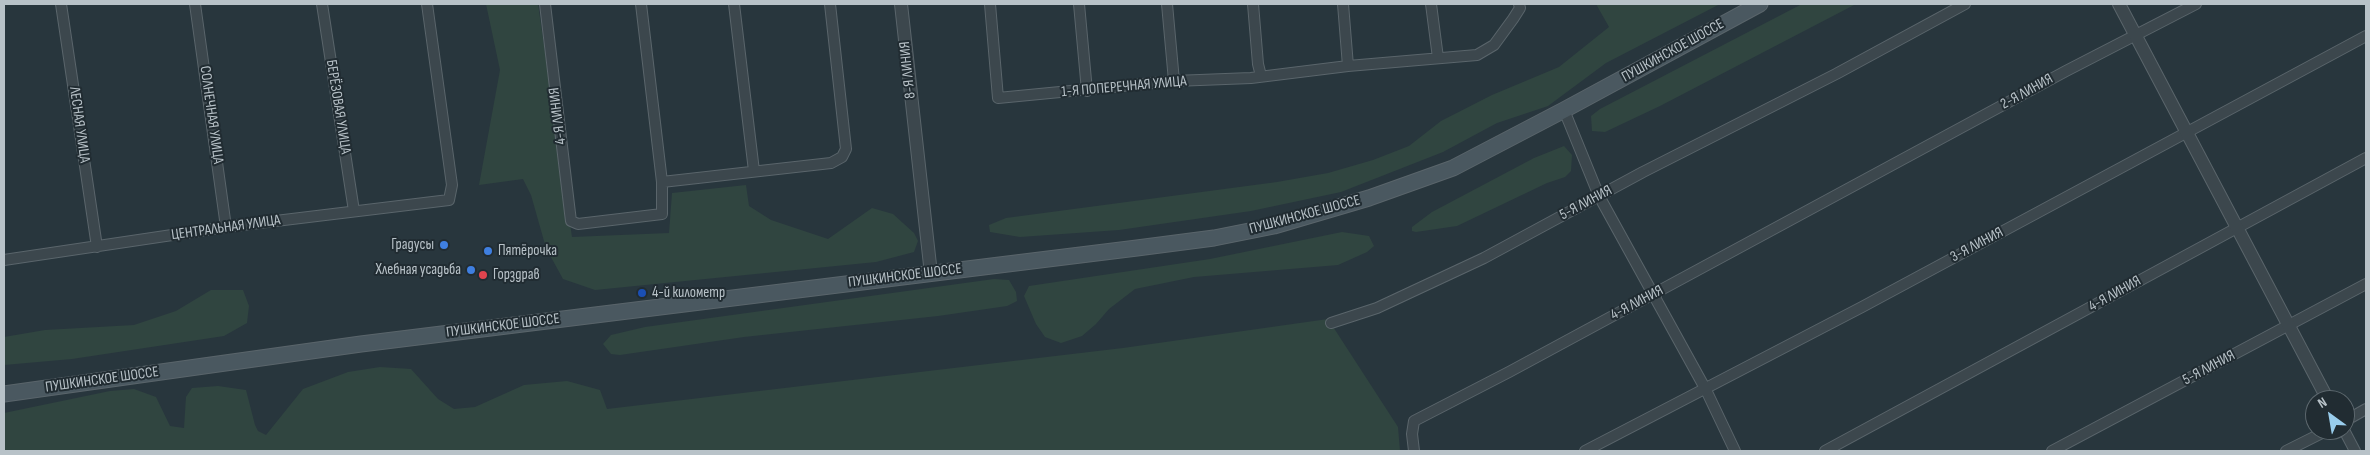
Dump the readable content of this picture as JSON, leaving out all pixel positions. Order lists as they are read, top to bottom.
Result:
{
  "streets": {
    "main road": ["ПУШКИНСКОЕ ШОССЕ"],
    "street": [
      "8-Я ЛИНИЯ",
      "1-Я ПОПЕРЕЧНАЯ УЛИЦА",
      "2-Я ЛИНИЯ",
      "БЕРЁЗОВАЯ УЛИЦА",
      "СОЛНЕЧНАЯ УЛИЦА",
      "4-Я ЛИНИЯ",
      "ЛЕСНАЯ УЛИЦА",
      "5-Я ЛИНИЯ",
      "ЦЕНТРАЛЬНАЯ УЛИЦА",
      "3-Я ЛИНИЯ"
    ]
  },
  "crossings": [
    ["ПУШКИНСКОЕ ШОССЕ", "8-Я ЛИНИЯ"],
    ["2-Я ЛИНИЯ", "4-Я ЛИНИЯ"],
    ["БЕРЁЗОВАЯ УЛИЦА", "ЦЕНТРАЛЬНАЯ УЛИЦА"],
    ["СОЛНЕЧНАЯ УЛИЦА", "ЦЕНТРАЛЬНАЯ УЛИЦА"],
    ["ЛЕСНАЯ УЛИЦА", "ЦЕНТРАЛЬНАЯ УЛИЦА"]
  ],
  "places": [
    "Градусы",
    "Пятёрочка",
    "Хлебная усадьба",
    "Горздрав",
    "4-й километр"
  ],
  "north": "top left"
}
